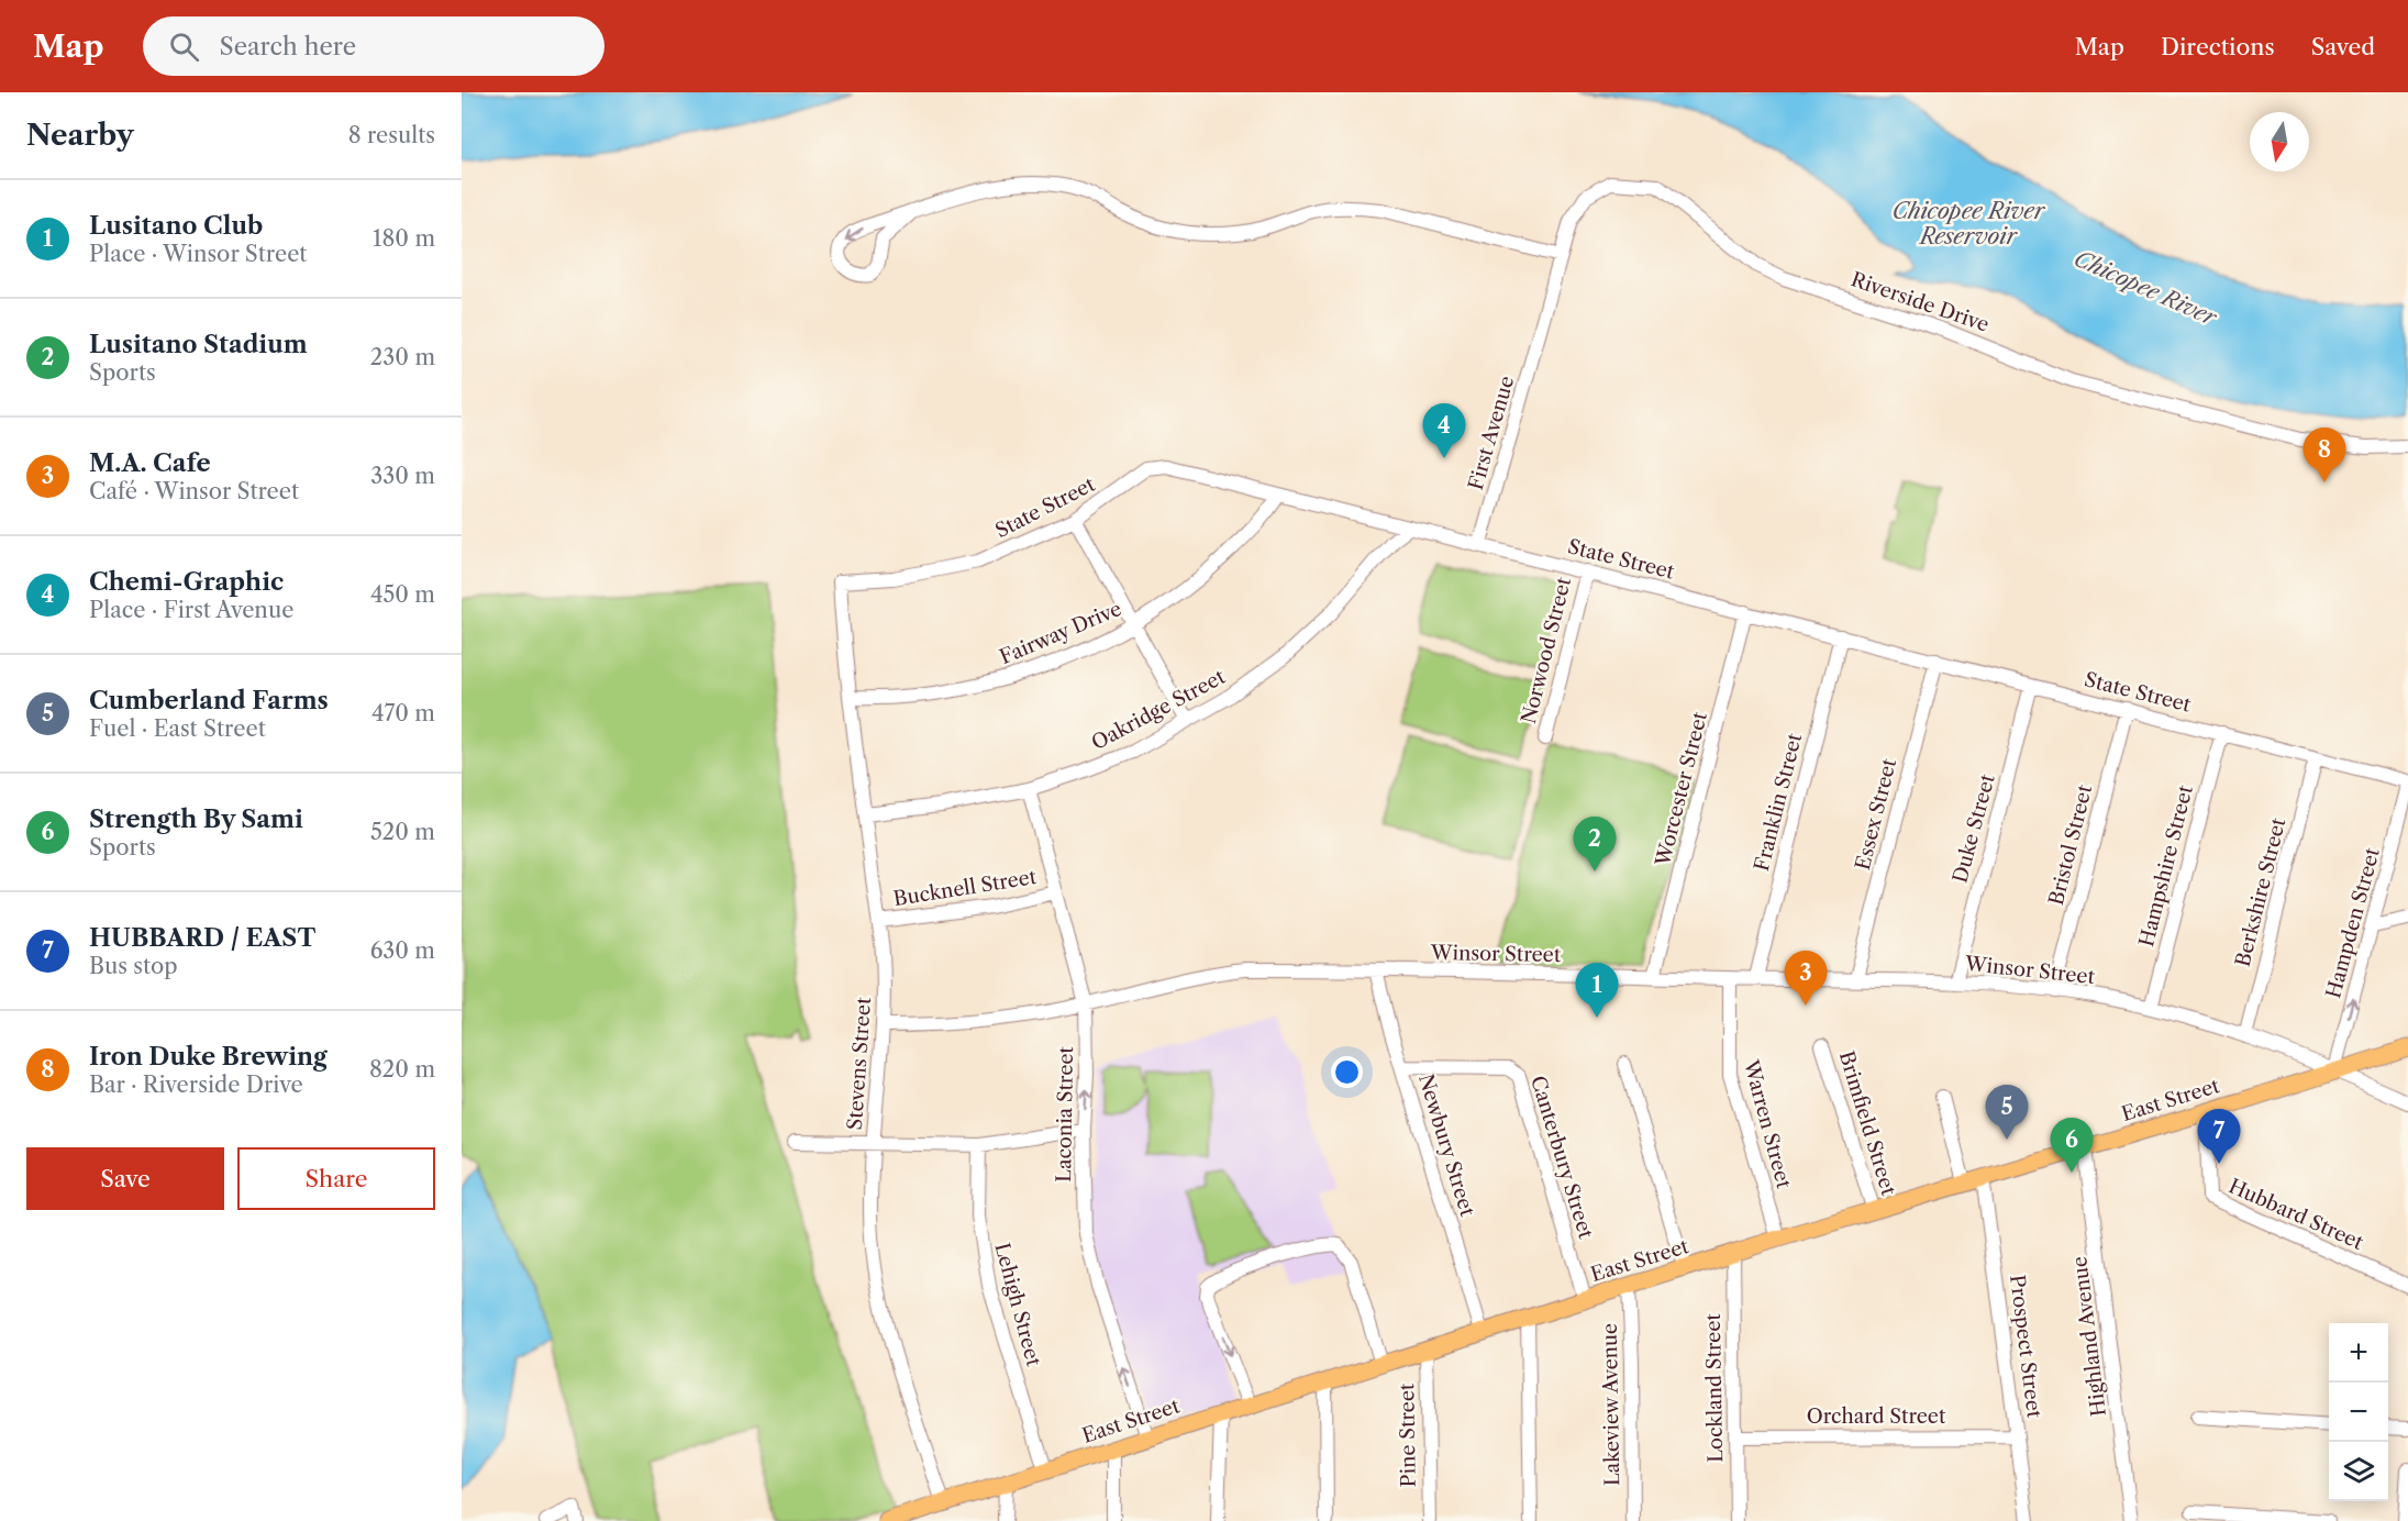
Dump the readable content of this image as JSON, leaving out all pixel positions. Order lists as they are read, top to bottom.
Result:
{
  "streets": {
    "main road": ["East Street"],
    "street": [
      "Riverside Drive",
      "First Avenue",
      "State Street",
      "Fairway Drive",
      "Norwood Street",
      "Oakridge Street",
      "Worcester Street",
      "Franklin Street",
      "Essex Street",
      "Duke Street",
      "Bristol Street",
      "Hampshire Street",
      "Bucknell Street",
      "Berkshire Street",
      "Hampden Street",
      "Winsor Street",
      "Stevens Street",
      "Laconia Street",
      "Brimfield Street",
      "Warren Street",
      "Newbury Street",
      "Canterbury Street",
      "Hubbard Street",
      "Lehigh Street",
      "Highland Avenue",
      "Prospect Street",
      "Lockland Street",
      "Lakeview Avenue",
      "Orchard Street",
      "Pine Street"
    ]
  },
  "crossings": [
    ["Riverside Drive", "First Avenue"],
    ["First Avenue", "State Street"],
    ["State Street", "Fairway Drive"],
    ["State Street", "Norwood Street"],
    ["State Street", "Oakridge Street"],
    ["State Street", "Worcester Street"],
    ["State Street", "Franklin Street"],
    ["State Street", "Essex Street"],
    ["State Street", "Duke Street"],
    ["State Street", "Bristol Street"],
    ["State Street", "Hampshire Street"],
    ["State Street", "Berkshire Street"],
    ["State Street", "Hampden Street"],
    ["State Street", "Stevens Street"],
    ["Fairway Drive", "Stevens Street"],
    ["Oakridge Street", "Stevens Street"],
    ["Oakridge Street", "Laconia Street"],
    ["Worcester Street", "Winsor Street"],
    ["Franklin Street", "Winsor Street"],
    ["Essex Street", "Winsor Street"],
    ["Duke Street", "Winsor Street"],
    ["Bristol Street", "Winsor Street"],
    ["Hampshire Street", "Winsor Street"],
    ["Bucknell Street", "Stevens Street"],
    ["Bucknell Street", "Laconia Street"],
    ["Berkshire Street", "Winsor Street"],
    ["Hampden Street", "Winsor Street"],
    ["Hampden Street", "East Street"],
    ["Winsor Street", "Stevens Street"],
    ["Winsor Street", "East Street"],
    ["Winsor Street", "Laconia Street"],
    ["Winsor Street", "Warren Street"],
    ["Winsor Street", "Newbury Street"],
    ["Stevens Street", "East Street"],
    ["East Street", "Laconia Street"],
    ["East Street", "Brimfield Street"],
    ["East Street", "Warren Street"],
    ["East Street", "Newbury Street"],
    ["East Street", "Canterbury Street"],
    ["East Street", "Hubbard Street"],
    ["East Street", "Lehigh Street"],
    ["East Street", "Highland Avenue"],
    ["East Street", "Prospect Street"],
    ["East Street", "Lockland Street"],
    ["East Street", "Lakeview Avenue"],
    ["East Street", "Pine Street"],
    ["Newbury Street", "Canterbury Street"],
    ["Prospect Street", "Orchard Street"],
    ["Lockland Street", "Orchard Street"]
  ],
  "one_way": ["Hampden Street", "Laconia Street"],
  "water": ["Chicopee River Reservoir", "Chicopee River"],
  "north": "bottom",
  "page": {
    "header": "Map",
    "search": "Search here",
    "nav": ["Map", "Directions", "Saved"],
    "heading": ["Nearby", "8 results"],
    "list": [
      {
        "mark": "1",
        "name": "Lusitano Club",
        "note": "Place · Winsor Street",
        "value": "180 m"
      },
      {
        "mark": "2",
        "name": "Lusitano Stadium",
        "note": "Sports",
        "value": "230 m"
      },
      {
        "mark": "3",
        "name": "M.A. Cafe",
        "note": "Café · Winsor Street",
        "value": "330 m"
      },
      {
        "mark": "4",
        "name": "Chemi-Graphic",
        "note": "Place · First Avenue",
        "value": "450 m"
      },
      {
        "mark": "5",
        "name": "Cumberland Farms",
        "note": "Fuel · East Street",
        "value": "470 m"
      },
      {
        "mark": "6",
        "name": "Strength By Sami",
        "note": "Sports",
        "value": "520 m"
      },
      {
        "mark": "7",
        "name": "HUBBARD / EAST",
        "note": "Bus stop",
        "value": "630 m"
      },
      {
        "mark": "8",
        "name": "Iron Duke Brewing",
        "note": "Bar · Riverside Drive",
        "value": "820 m"
      }
    ],
    "pins": [
      "4",
      "8",
      "2",
      "3",
      "1",
      "5",
      "7",
      "6"
    ],
    "buttons": ["Save", "Share"],
    "map_buttons": ["+", "−"]
  }
}
